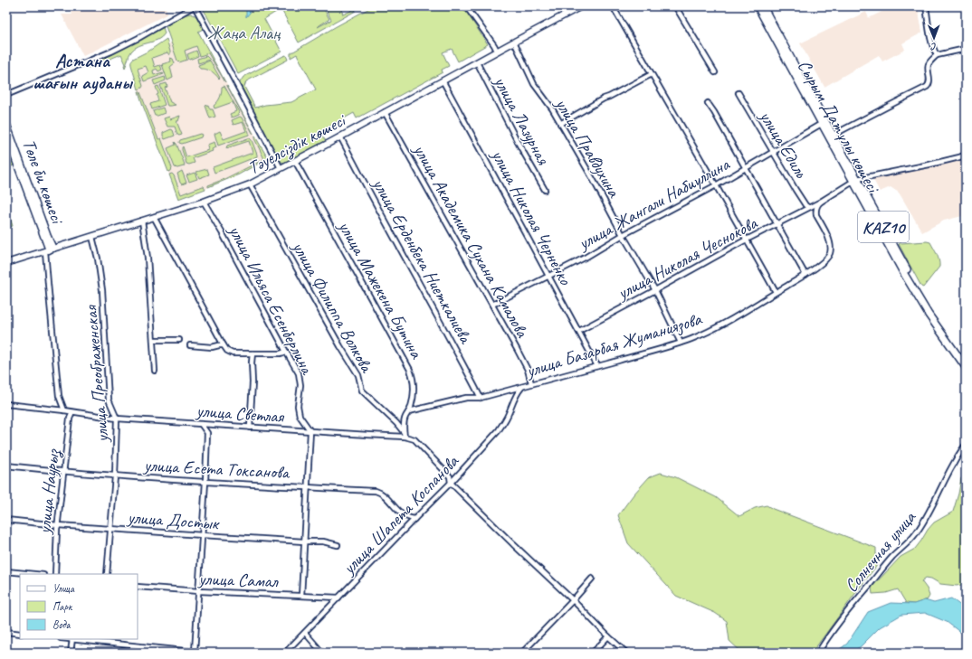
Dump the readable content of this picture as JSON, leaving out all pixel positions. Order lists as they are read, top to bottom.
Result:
{
  "streets": {
    "highway": ["Сырым Датұлы көшесі", "KAZ10"],
    "main road": ["Тәуелсіздік көшесі", "Төле би көшесі"],
    "street": [
      "улица Лазурная",
      "улица Едиль",
      "улица Правдухина",
      "улица Жангали Набиуллина",
      "улица Николая Черненко",
      "улица Академика Сухана Камалова",
      "улица Николая Чеснокова",
      "улица Ерденбека Ниеткалиева",
      "улица Мажекена Бутина",
      "улица Ильяса Есенберлина",
      "улица Филиппа Волкова",
      "улица Базарбая Жуманиязова",
      "улица Преображенская",
      "улица Светлая",
      "улица Есета Токсанова",
      "улица Наурыз",
      "улица Шапета Коспанова",
      "улица Достык",
      "Солнечная улица",
      "улица Самал"
    ]
  },
  "crossings": [
    ["улица Лазурная", "Тәуелсіздік көшесі"],
    ["Сырым Датұлы көшесі", "улица Жангали Набиуллина"],
    ["Сырым Датұлы көшесі", "улица Николая Чеснокова"],
    ["Тәуелсіздік көшесі", "улица Правдухина"],
    ["Тәуелсіздік көшесі", "Төле би көшесі"],
    ["Тәуелсіздік көшесі", "улица Николая Черненко"],
    ["Тәуелсіздік көшесі", "улица Академика Сухана Камалова"],
    ["Тәуелсіздік көшесі", "улица Ерденбека Ниеткалиева"],
    ["Тәуелсіздік көшесі", "улица Мажекена Бутина"],
    ["Тәуелсіздік көшесі", "улица Ильяса Есенберлина"],
    ["Тәуелсіздік көшесі", "улица Филиппа Волкова"],
    ["Тәуелсіздік көшесі", "улица Преображенская"],
    ["улица Едиль", "улица Жангали Набиуллина"],
    ["улица Едиль", "улица Николая Чеснокова"],
    ["улица Правдухина", "улица Жангали Набиуллина"],
    ["улица Правдухина", "улица Николая Чеснокова"],
    ["улица Правдухина", "улица Базарбая Жуманиязова"],
    ["улица Жангали Набиуллина", "улица Николая Черненко"],
    ["улица Жангали Набиуллина", "улица Академика Сухана Камалова"],
    ["улица Николая Черненко", "улица Николая Чеснокова"],
    ["улица Николая Черненко", "улица Базарбая Жуманиязова"],
    ["улица Академика Сухана Камалова", "улица Базарбая Жуманиязова"],
    ["улица Николая Чеснокова", "улица Базарбая Жуманиязова"],
    ["улица Мажекена Бутина", "улица Филиппа Волкова"],
    ["улица Мажекена Бутина", "улица Светлая"],
    ["улица Ильяса Есенберлина", "улица Светлая"],
    ["улица Филиппа Волкова", "улица Светлая"],
    ["улица Базарбая Жуманиязова", "улица Шапета Коспанова"],
    ["улица Преображенская", "улица Светлая"],
    ["улица Преображенская", "улица Есета Токсанова"],
    ["улица Преображенская", "улица Достык"],
    ["улица Светлая", "улица Наурыз"],
    ["улица Светлая", "улица Шапета Коспанова"],
    ["улица Есета Токсанова", "улица Наурыз"],
    ["улица Есета Токсанова", "улица Шапета Коспанова"],
    ["улица Наурыз", "улица Достык"],
    ["улица Шапета Коспанова", "улица Самал"]
  ],
  "districts": ["Астана шағын ауданы"],
  "parks": ["Жаңа Алаң"],
  "legend": ["Улица", "Парк", "Вода"],
  "north": "bottom"
}
